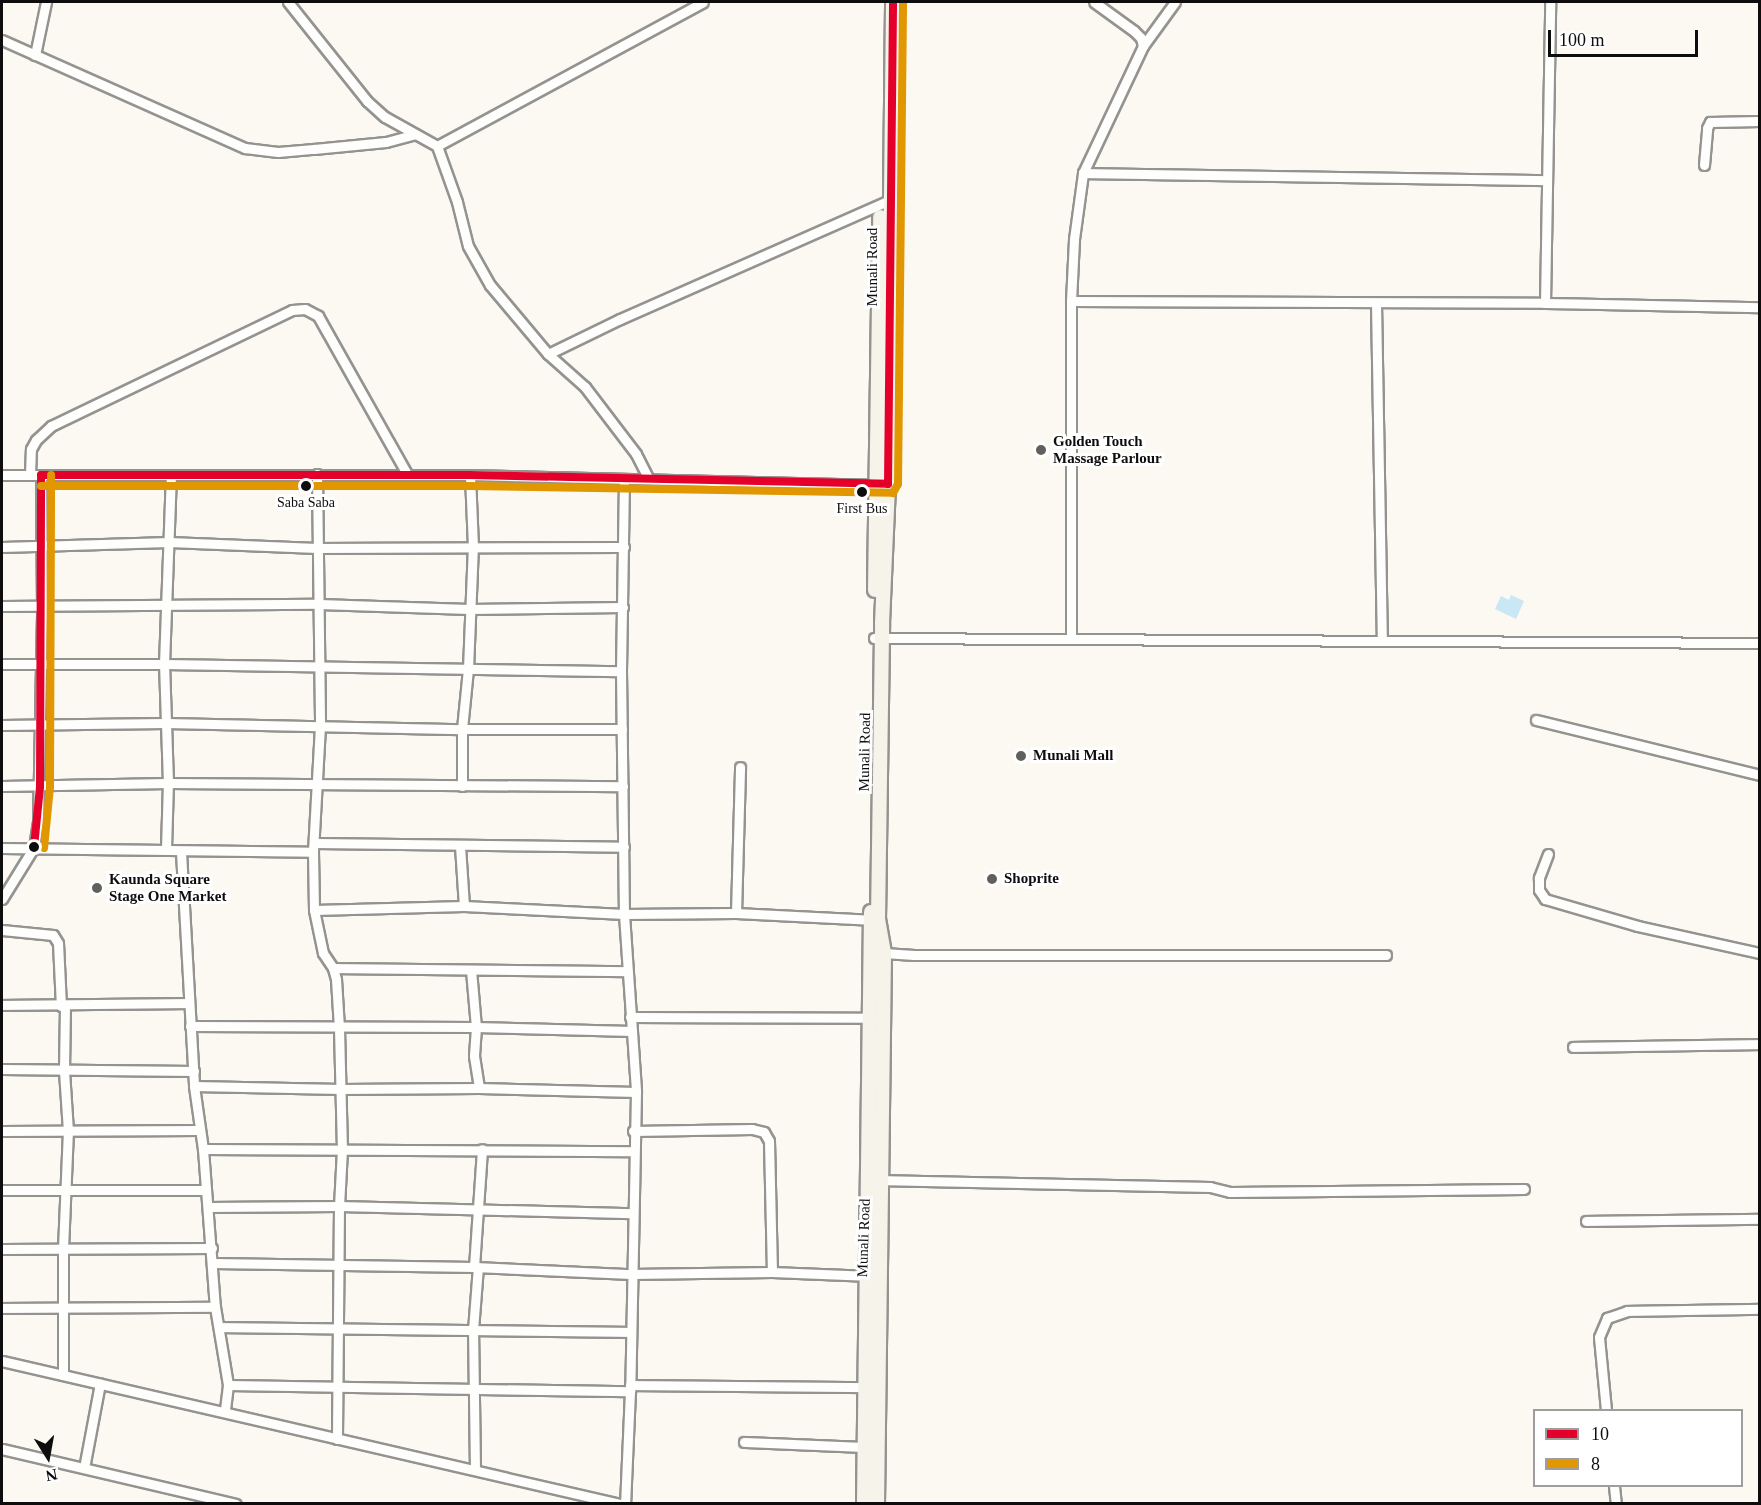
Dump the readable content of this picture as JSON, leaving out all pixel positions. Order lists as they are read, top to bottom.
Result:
{
  "streets": {
    "main road": ["Munali Road"]
  },
  "places": [
    "Golden Touch Massage Parlour",
    "Saba Saba",
    "First Bus",
    "Munali Mall",
    "Shoprite",
    "Kaunda Square Stage One Market"
  ],
  "lines": ["transit line 10", "transit line 8"],
  "legend": ["10", "8"],
  "scale_bar": "100 m",
  "north": "bottom"
}
